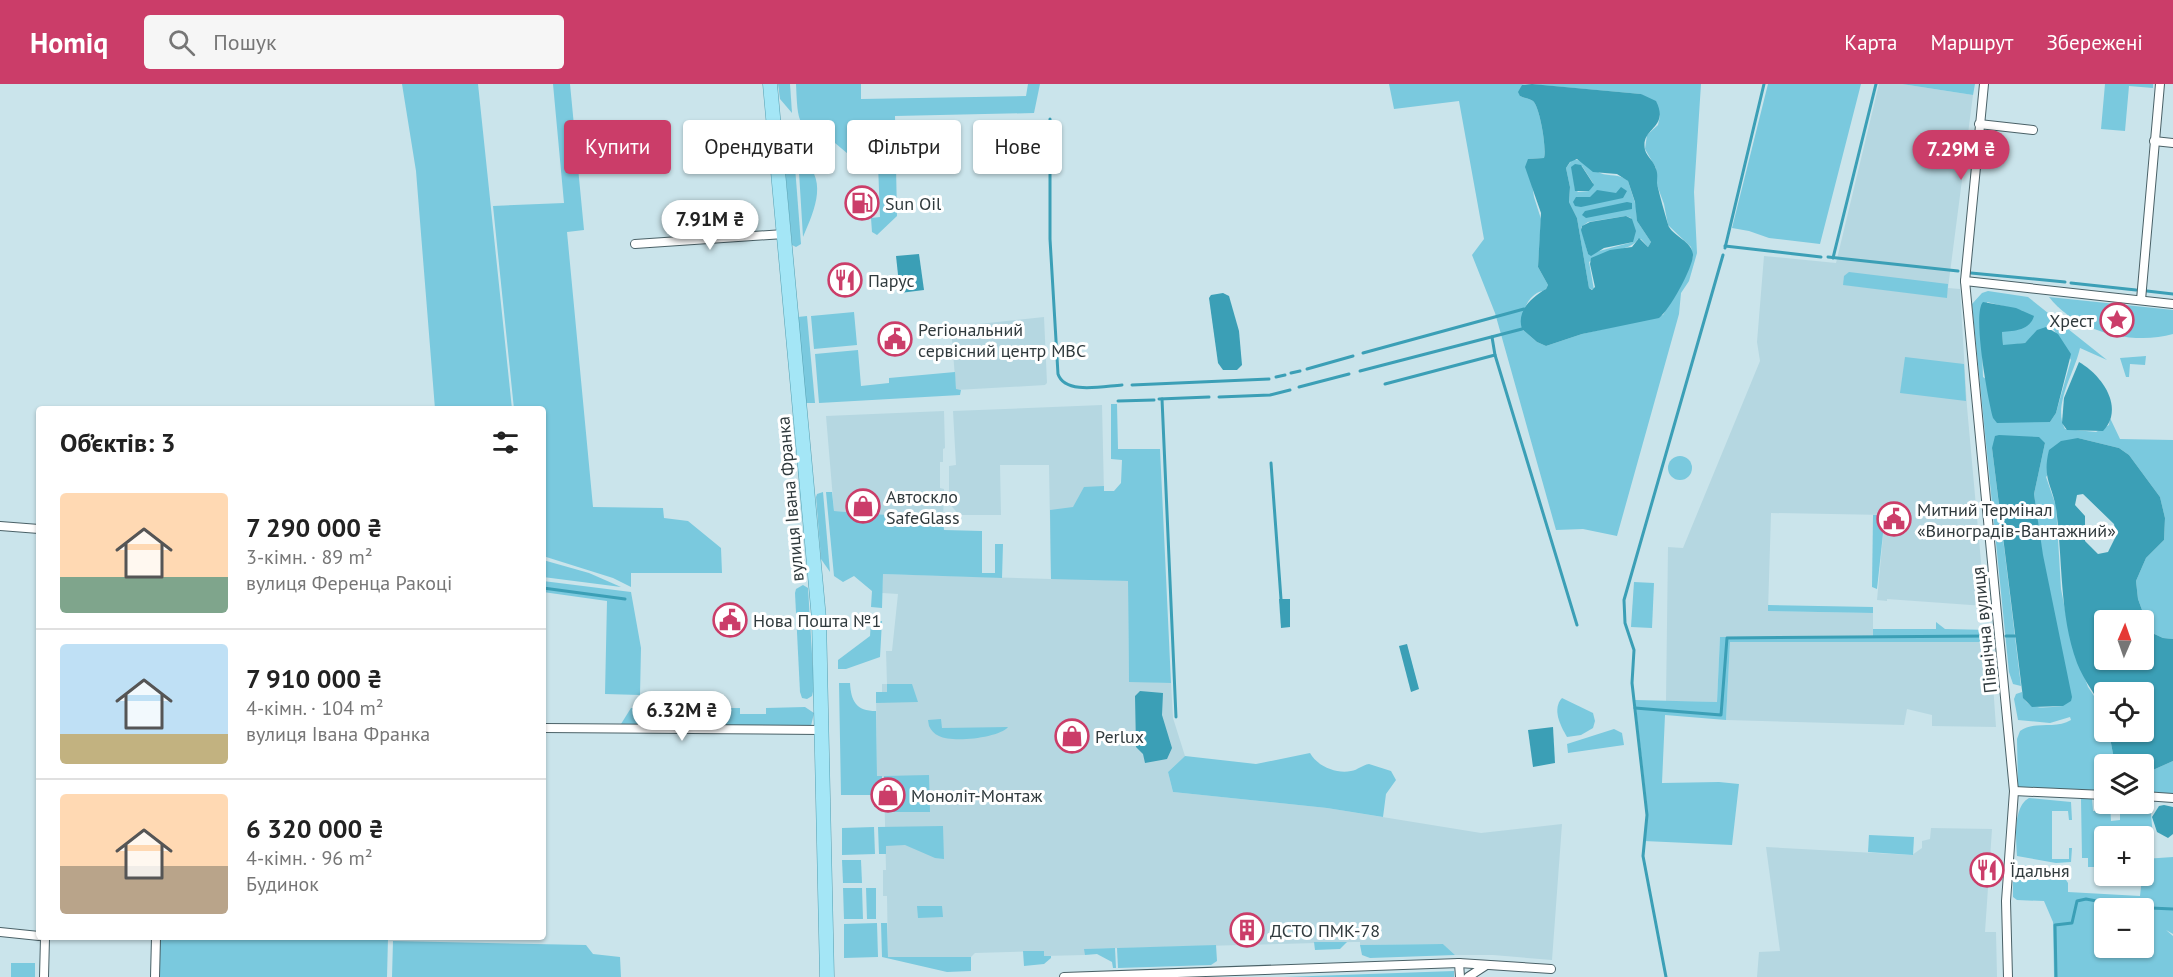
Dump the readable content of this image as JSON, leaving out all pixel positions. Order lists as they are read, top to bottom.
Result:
{
  "streets": {
    "main road": ["вулиця Івана Франка"],
    "street": ["Північна вулиця"]
  },
  "places": {
    "fuel station": ["Sun Oil"],
    "restaurant": ["Парус", "Їдальня"],
    "place": ["Хрест"],
    "public building": ["Регіональний сервісний центр МВС", "Митний Термінал «Виноградів-Вантажний»", "Нова Пошта №1"],
    "shop": ["Автоскло SafeGlass", "Perlux", "Моноліт-Монтаж"],
    "building": ["ДСТО ПМК-78"]
  },
  "north": "top",
  "page": {
    "header": "Homiq",
    "search": "Пошук",
    "nav": ["Карта", "Маршрут", "Збережені"],
    "chip": [
      "Купити",
      "Орендувати",
      "Фільтри",
      "Нове"
    ],
    "price": ["7.29M ₴", "7.91M ₴", "6.32M ₴"],
    "heading": "Об’єктів: 3",
    "list": [
      {
        "name": "7 290 000 ₴",
        "note": "3-кімн. · 89 m² · вулиця Ференца Ракоці"
      },
      {
        "name": "7 910 000 ₴",
        "note": "4-кімн. · 104 m² · вулиця Івана Франка"
      },
      {
        "name": "6 320 000 ₴",
        "note": "4-кімн. · 96 m² · Будинок"
      }
    ],
    "map_buttons": ["+", "−"]
  }
}
